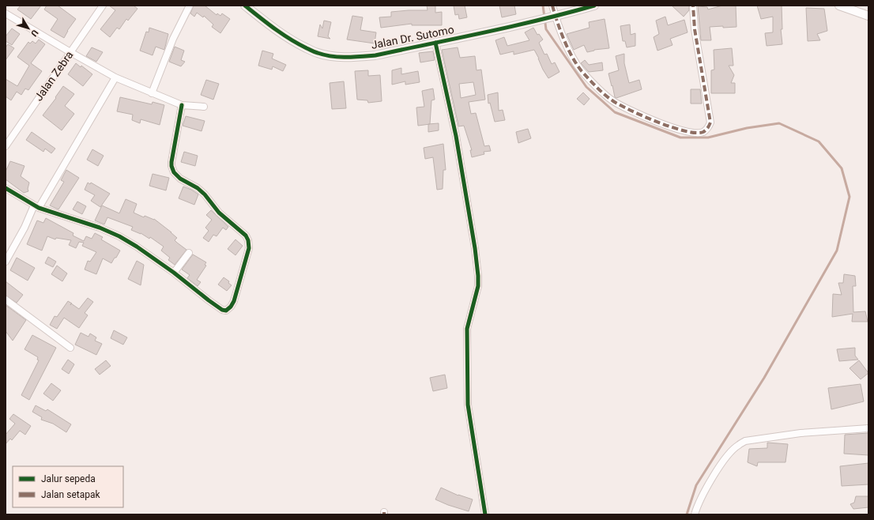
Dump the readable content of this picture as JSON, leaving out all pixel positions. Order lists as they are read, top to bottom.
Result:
{
  "streets": {
    "street": ["Jalan Dr. Sutomo", "Jalan Zebra"]
  },
  "legend": ["Jalur sepeda", "Jalan setapak"],
  "north": "bottom right"
}
